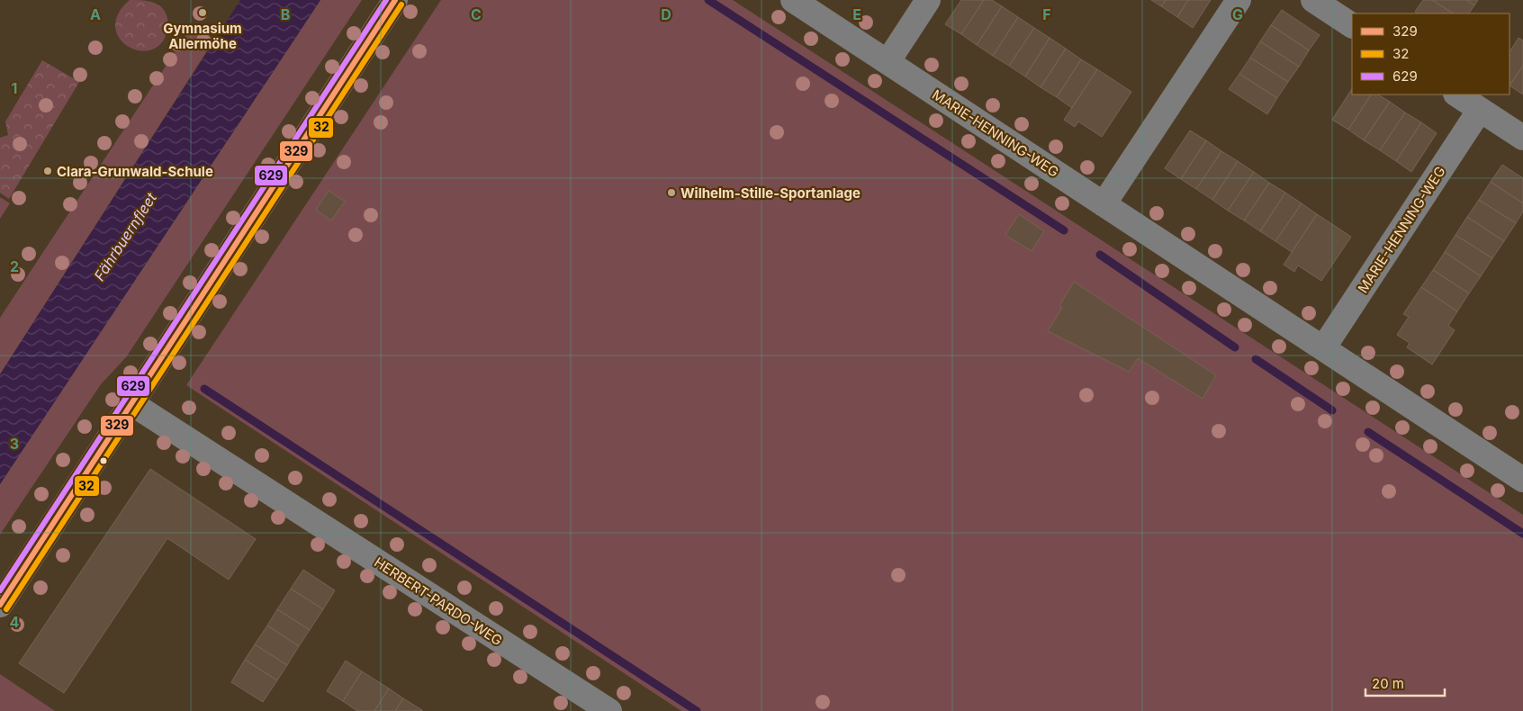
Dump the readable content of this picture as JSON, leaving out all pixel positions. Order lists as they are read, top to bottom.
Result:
{
  "streets": {
    "street": ["MARIE-HENNING-WEG", "HERBERT-PARDO-WEG"]
  },
  "water": ["Fährbuernfleet"],
  "places": ["Gymnasium Allermöhe", "Clara-Grunwald-Schule", "Wilhelm-Stille-Sportanlage"],
  "lines": ["transit line 329", "transit line 629", "transit line 32"],
  "legend": ["329", "32", "629"],
  "scale_bar": "20 m",
  "grid": {
    "columns": [
      "A",
      "B",
      "C",
      "D",
      "E",
      "F",
      "G"
    ],
    "rows": [
      "1",
      "2",
      "3",
      "4"
    ]
  }
}
